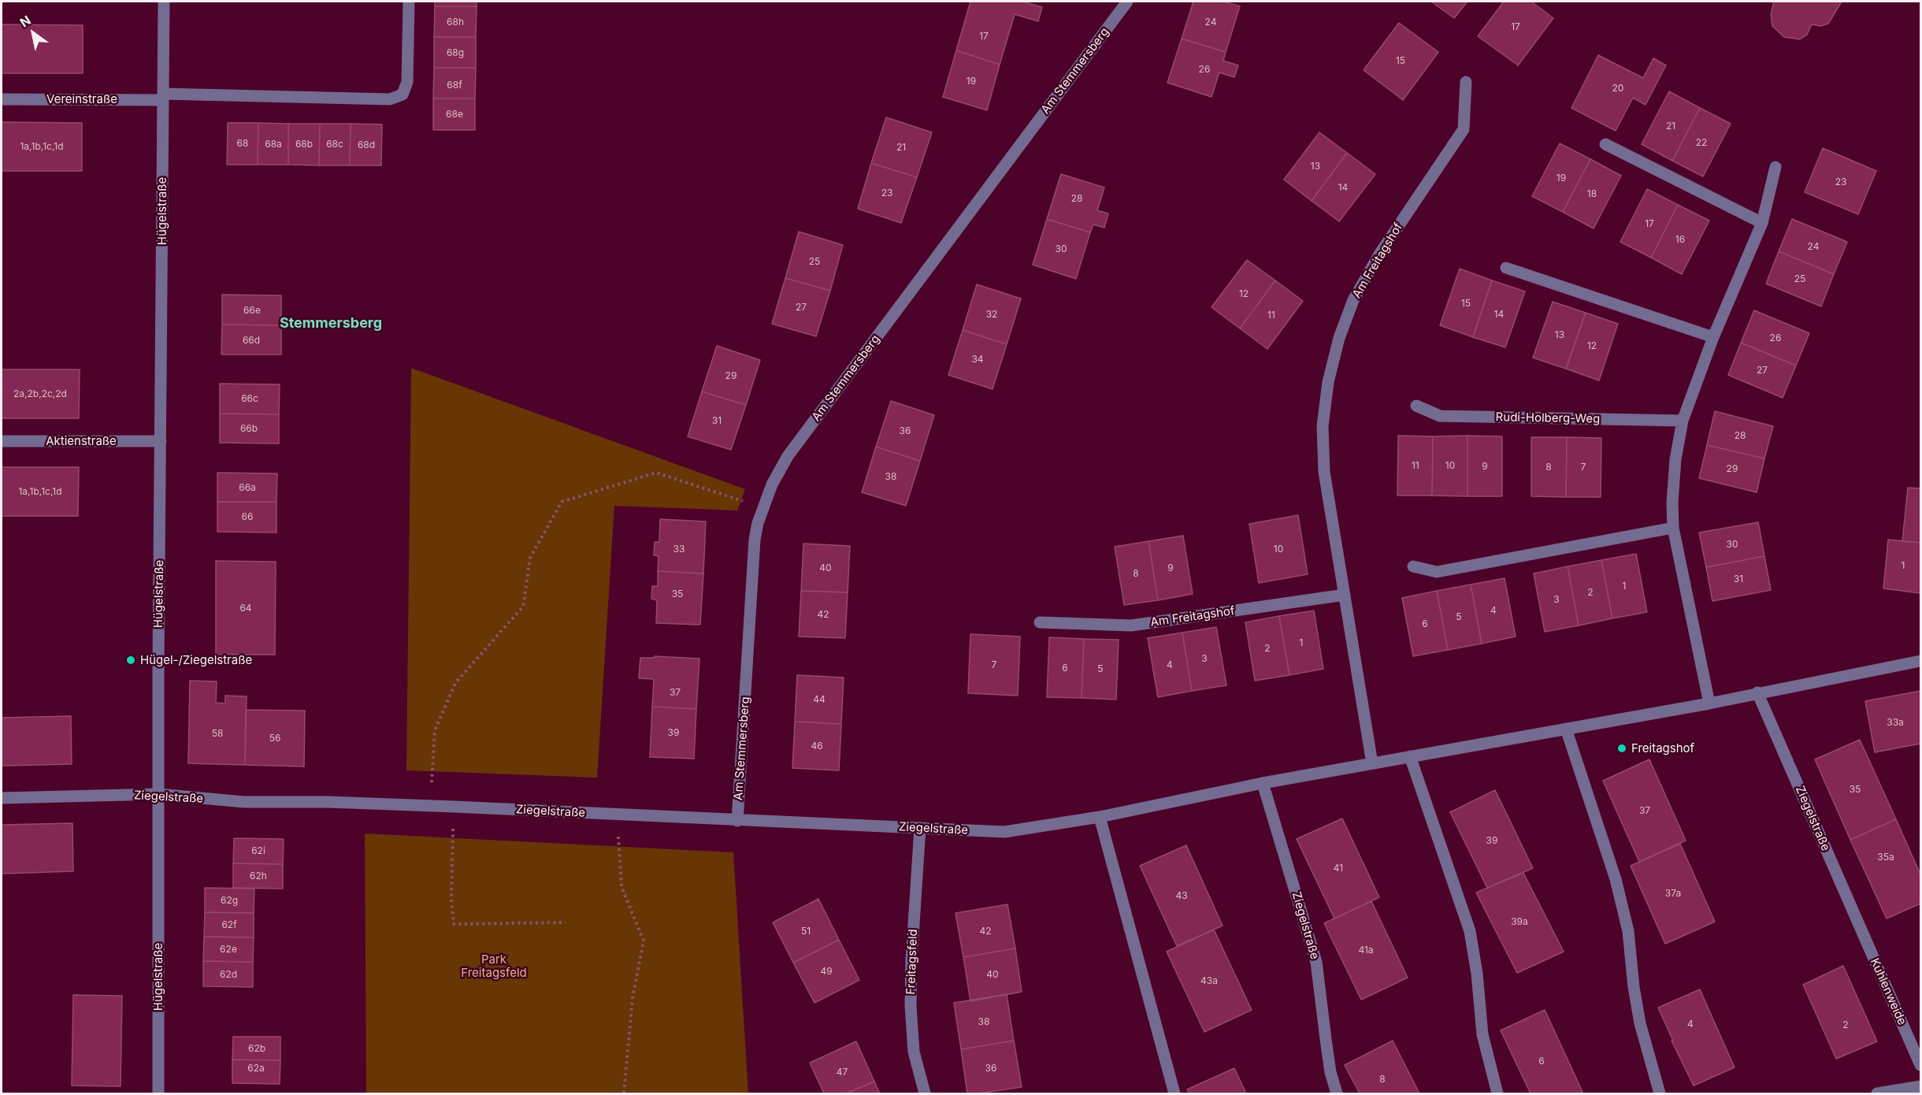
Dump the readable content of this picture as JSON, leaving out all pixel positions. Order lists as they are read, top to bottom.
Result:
{
  "streets": {
    "street": [
      "Am Stemmersberg",
      "Vereinstraße",
      "Hügelstraße",
      "Am Freitagshof",
      "Rudi-Holberg-Weg",
      "Aktienstraße",
      "Ziegelstraße",
      "Freitagsfeld",
      "Kuhlenweide"
    ]
  },
  "crossings": [
    ["Am Stemmersberg", "Ziegelstraße"],
    ["Vereinstraße", "Hügelstraße"],
    ["Hügelstraße", "Aktienstraße"],
    ["Hügelstraße", "Ziegelstraße"],
    ["Am Freitagshof", "Ziegelstraße"],
    ["Ziegelstraße", "Freitagsfeld"],
    ["Ziegelstraße", "Kuhlenweide"]
  ],
  "districts": ["Stemmersberg"],
  "parks": ["Park Freitagsfeld"],
  "places": ["Hügel-/Ziegelstraße", "Freitagshof"],
  "house_numbers": [
    "68h",
    "24",
    "17",
    "17",
    "68g",
    "15",
    "26",
    "19",
    "68f",
    "20",
    "68e",
    "21",
    "22",
    "68",
    "68a",
    "68b",
    "68c",
    "68d",
    "1a,1b,1c,1d",
    "21",
    "13",
    "19",
    "23",
    "14",
    "23",
    "18",
    "28",
    "17",
    "16",
    "24",
    "30",
    "25",
    "25",
    "12",
    "15",
    "27",
    "66e",
    "32",
    "14",
    "11",
    "13",
    "26",
    "66d",
    "12",
    "34",
    "27",
    "29",
    "2a,2b,2c,2d",
    "66c",
    "31",
    "66b",
    "36",
    "28",
    "11",
    "10",
    "9",
    "8",
    "7",
    "29",
    "38",
    "66a",
    "1a,1b,1c,1d",
    "66",
    "30",
    "33",
    "10",
    "1",
    "40",
    "9",
    "8",
    "31",
    "1",
    "2",
    "35",
    "3",
    "64",
    "4",
    "42",
    "5",
    "6",
    "1",
    "2",
    "3",
    "7",
    "4",
    "6",
    "5",
    "37",
    "44",
    "33a",
    "39",
    "58",
    "56",
    "46",
    "35",
    "37",
    "39",
    "62i",
    "35a",
    "41",
    "62h",
    "37a",
    "43",
    "62g",
    "39a",
    "62f",
    "51",
    "42",
    "62e",
    "41a",
    "49",
    "62d",
    "40",
    "43a",
    "38",
    "4",
    "2",
    "62b",
    "6",
    "62a",
    "36",
    "47",
    "8"
  ],
  "north": "top left"
}
